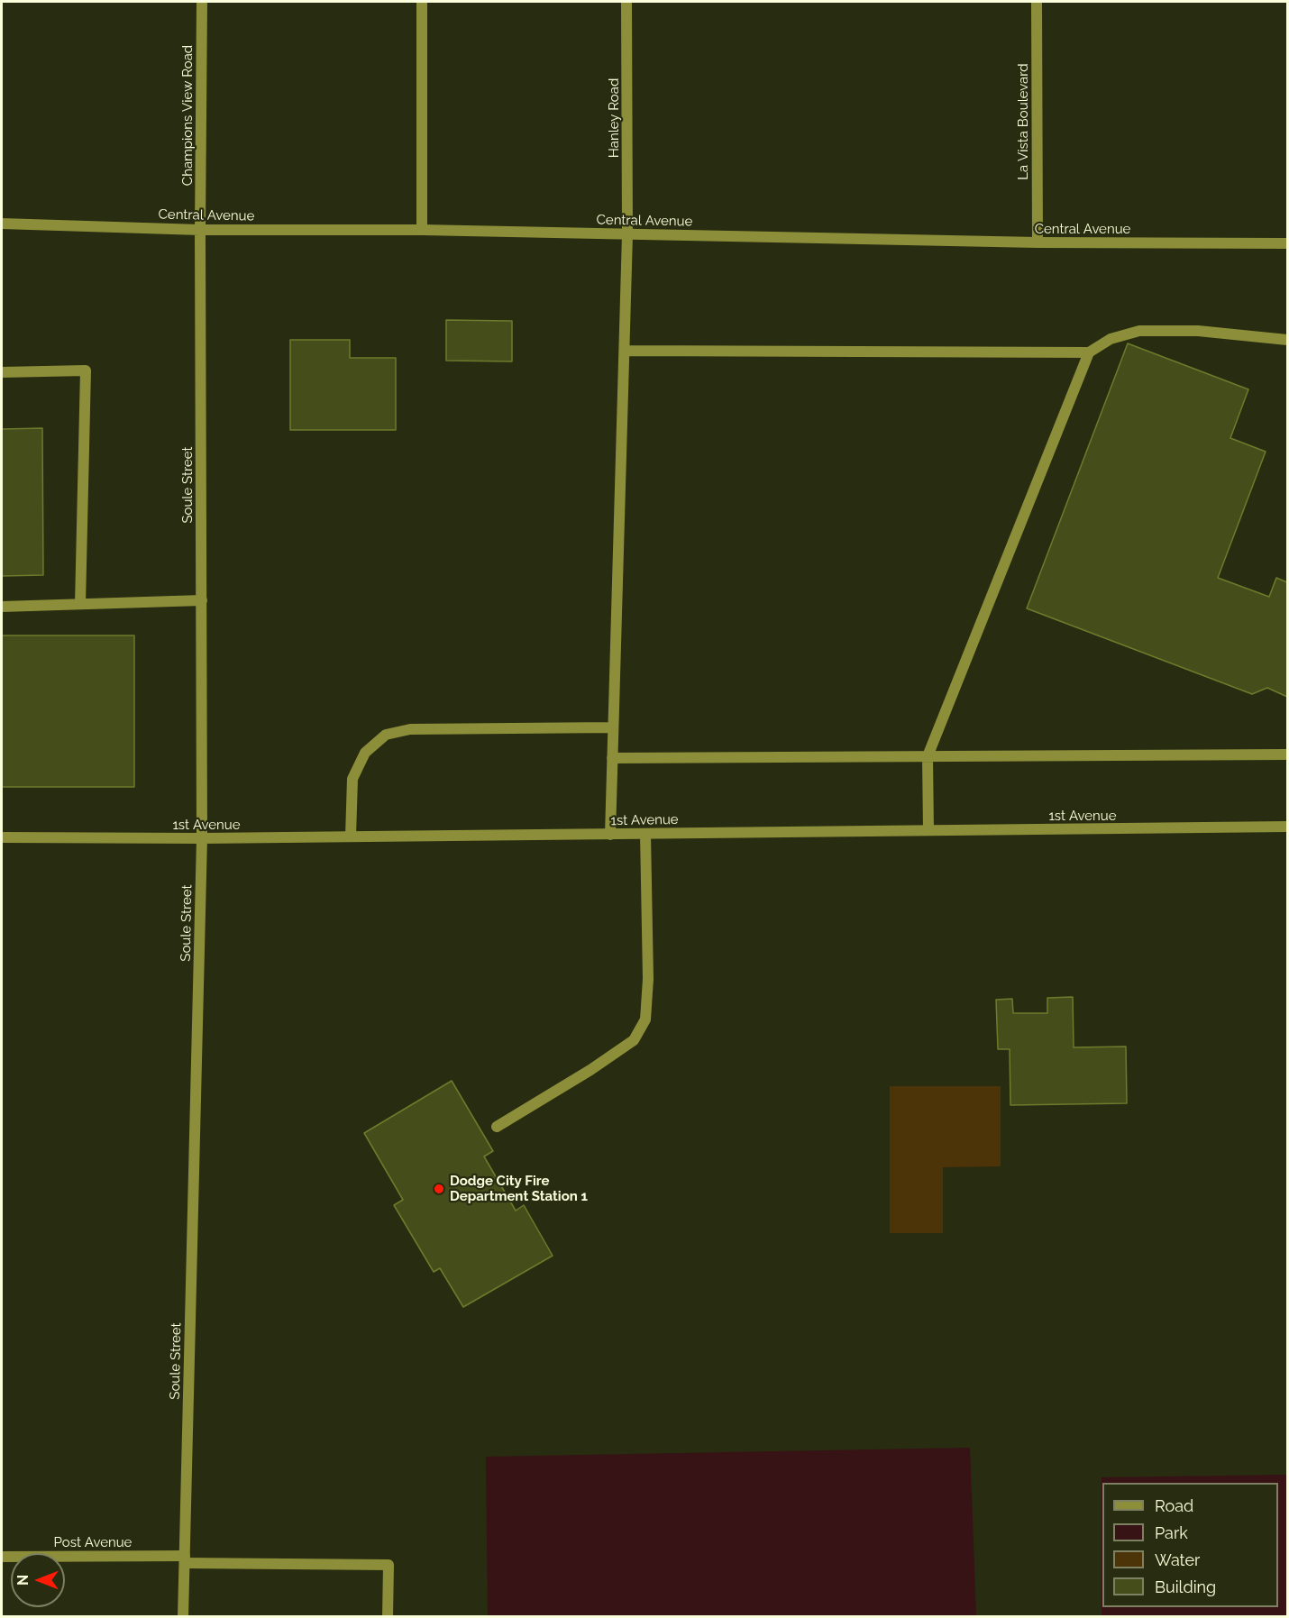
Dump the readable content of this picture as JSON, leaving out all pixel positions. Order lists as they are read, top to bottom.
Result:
{
  "streets": {
    "street": [
      "Champions View Road",
      "Hanley Road",
      "La Vista Boulevard",
      "Central Avenue",
      "Soule Street",
      "1st Avenue",
      "Post Avenue"
    ]
  },
  "crossings": [
    ["Champions View Road", "Central Avenue"],
    ["Champions View Road", "Soule Street"],
    ["Hanley Road", "Central Avenue"],
    ["Hanley Road", "1st Avenue"],
    ["La Vista Boulevard", "Central Avenue"],
    ["Central Avenue", "Soule Street"],
    ["Soule Street", "1st Avenue"],
    ["Soule Street", "Post Avenue"]
  ],
  "places": ["Dodge City Fire Department Station 1"],
  "legend": [
    "Road",
    "Park",
    "Water",
    "Building"
  ],
  "north": "left"
}
